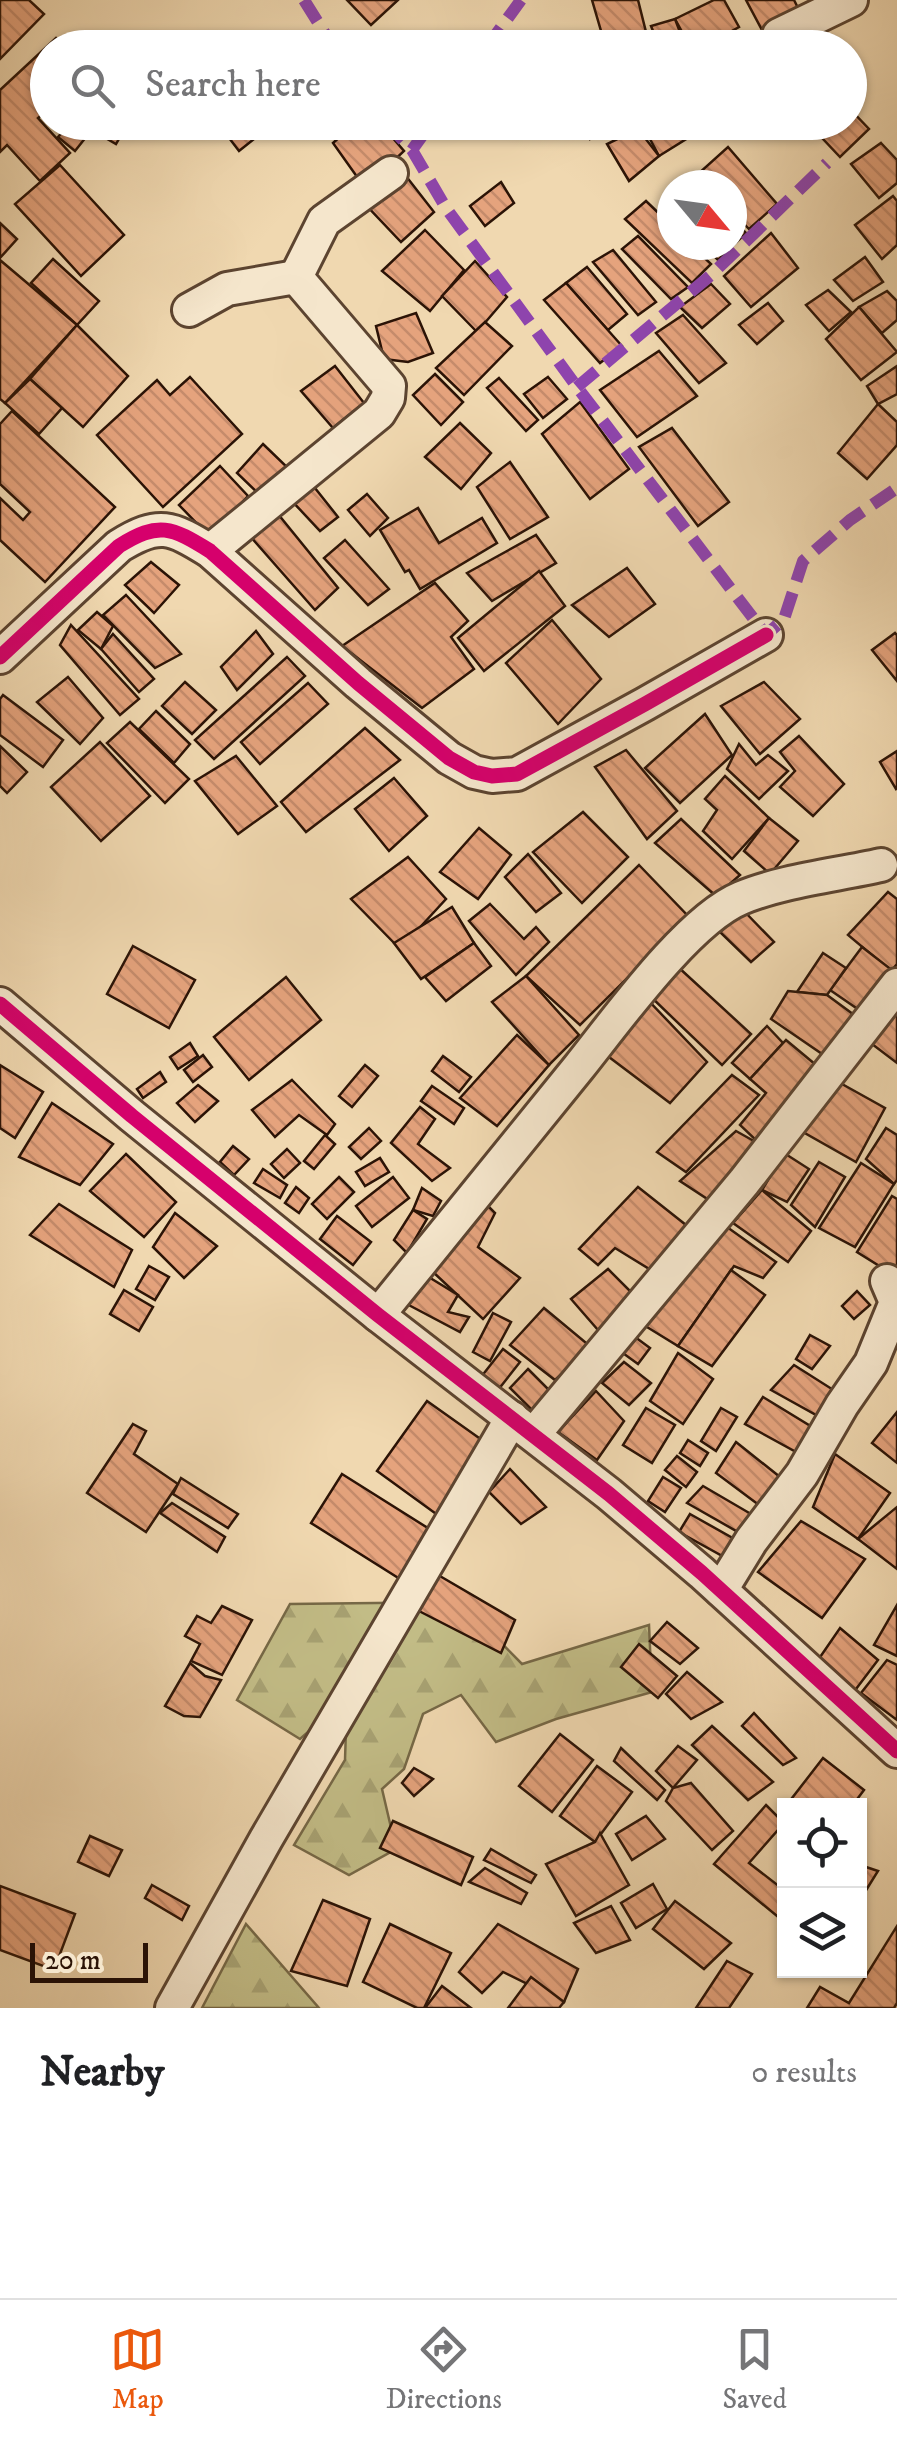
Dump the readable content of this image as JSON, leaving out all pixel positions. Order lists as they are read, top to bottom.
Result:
{
  "scale_bar": "20 m",
  "north": "bottom right",
  "page": {
    "search": "Search here",
    "scale": "20 m",
    "heading": ["Nearby", "0 results"],
    "nav": ["Map", "Directions", "Saved"]
  }
}
